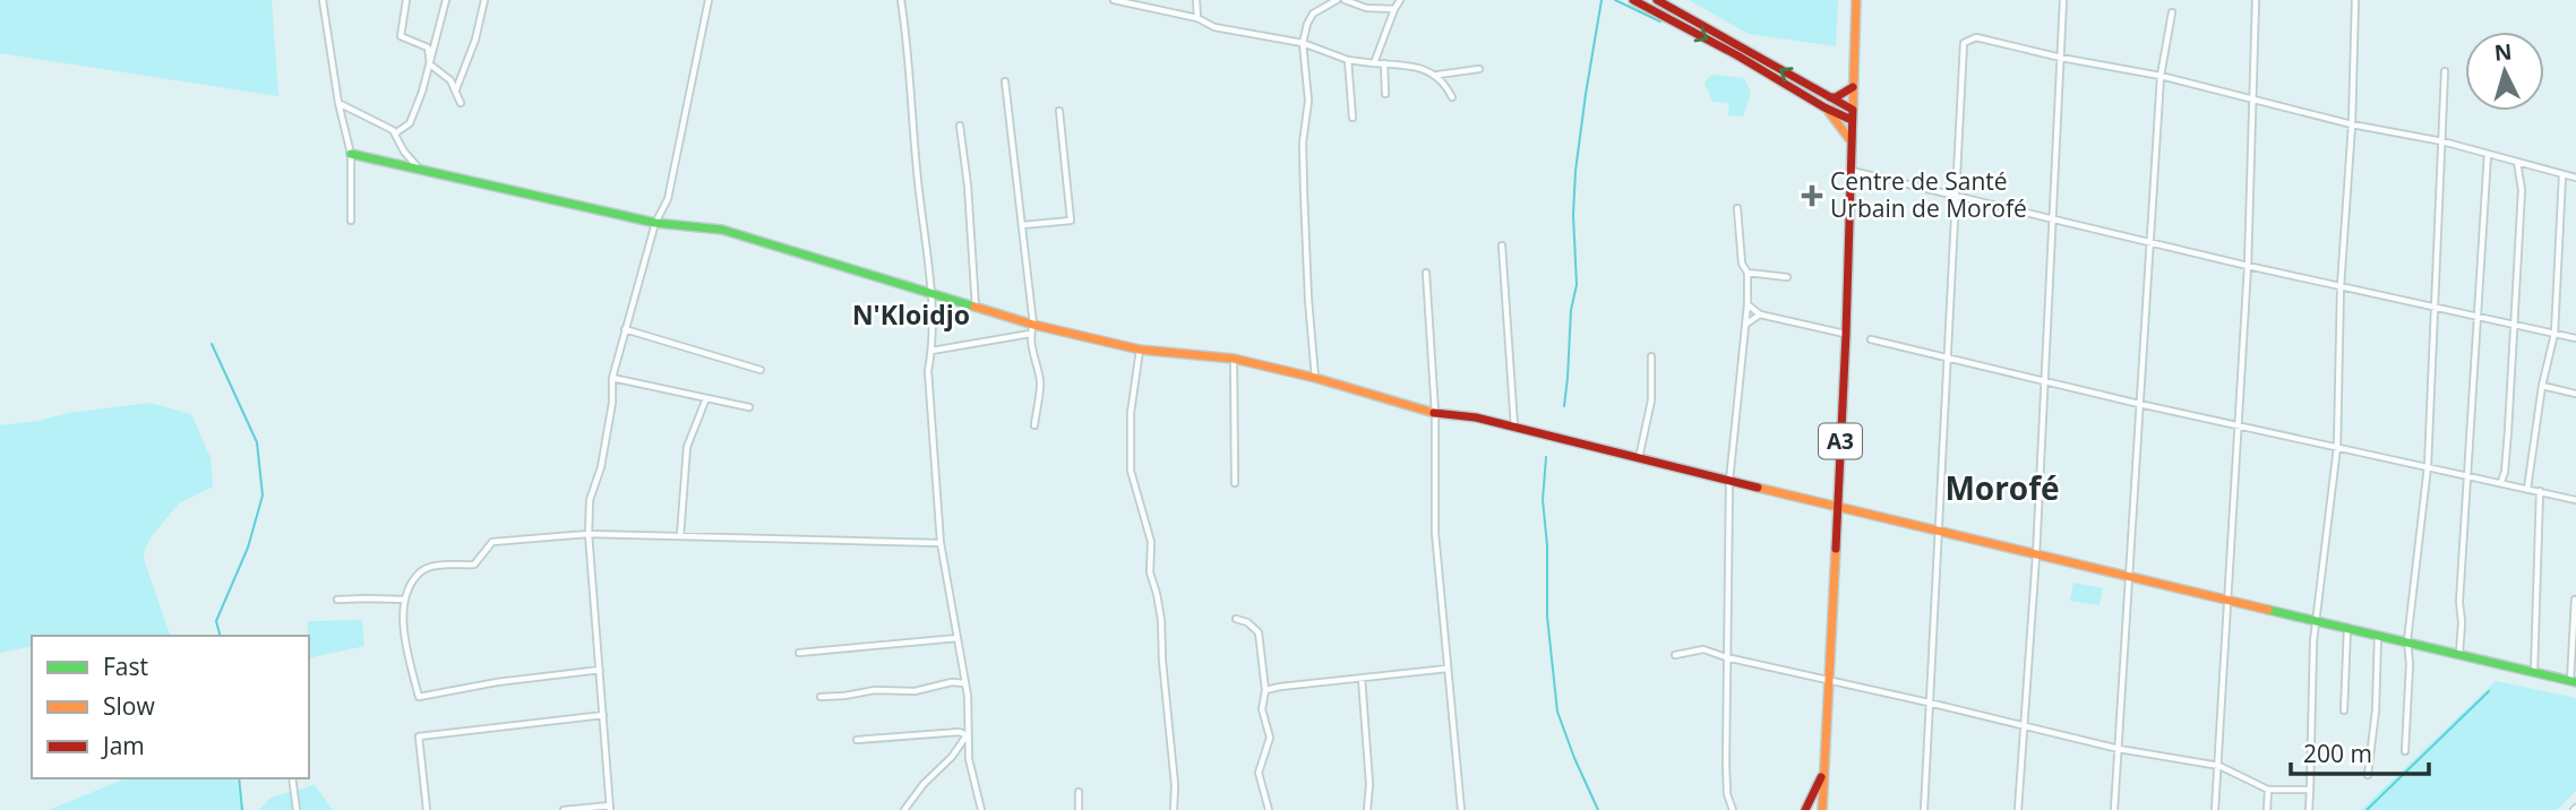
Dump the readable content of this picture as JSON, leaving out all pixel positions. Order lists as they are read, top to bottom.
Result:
{
  "streets": {
    "main road": ["A3"]
  },
  "districts": ["N'Kloidjo", "Morofé"],
  "places": {
    "health": ["Centre de Santé Urbain de Morofé"]
  },
  "legend": ["Fast", "Slow", "Jam"],
  "scale_bar": "200 m",
  "north": "top"
}
